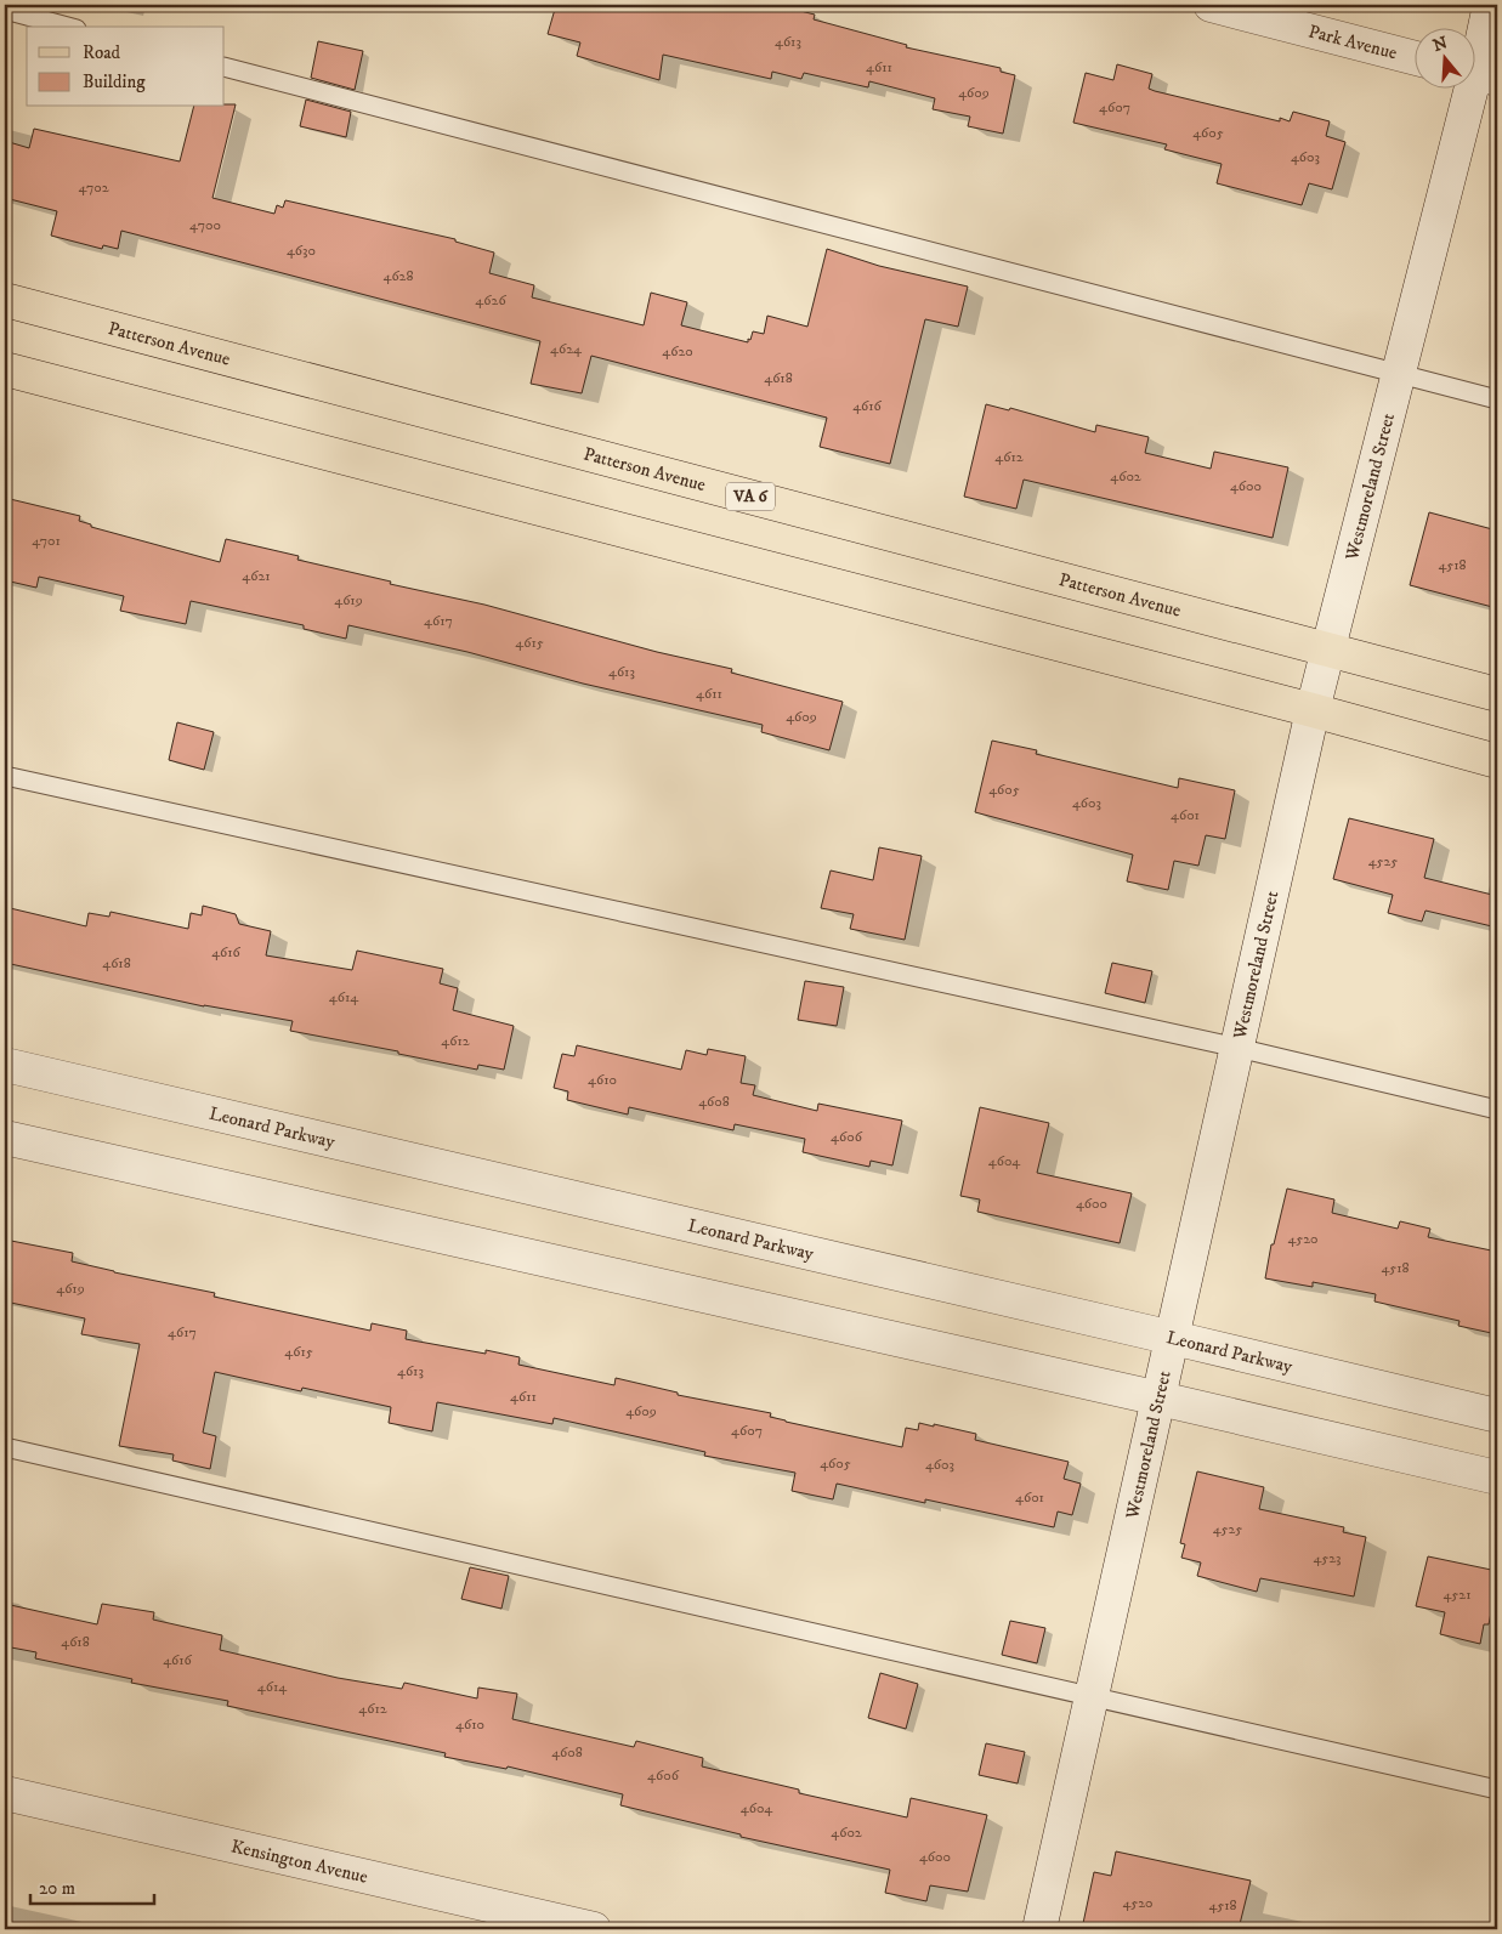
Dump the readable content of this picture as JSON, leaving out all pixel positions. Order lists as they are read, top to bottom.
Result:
{
  "streets": {
    "main road": ["Patterson Avenue", "VA 6"],
    "street": [
      "Park Avenue",
      "Westmoreland Street",
      "Leonard Parkway",
      "Kensington Avenue"
    ]
  },
  "crossings": [
    ["Patterson Avenue", "Westmoreland Street"],
    ["Westmoreland Street", "Leonard Parkway"]
  ],
  "house_numbers": [
    "4613",
    "4611",
    "4609",
    "4607",
    "4605",
    "4603",
    "4702",
    "4700",
    "4630",
    "4628",
    "4626",
    "4624",
    "4620",
    "4618",
    "4616",
    "4612",
    "4602",
    "4600",
    "4701",
    "4518",
    "4621",
    "4619",
    "4617",
    "4615",
    "4613",
    "4611",
    "4609",
    "4605",
    "4603",
    "4601",
    "4525",
    "4616",
    "4618",
    "4614",
    "4612",
    "4610",
    "4608",
    "4606",
    "4604",
    "4600",
    "4520",
    "4518",
    "4619",
    "4617",
    "4615",
    "4613",
    "4611",
    "4609",
    "4607",
    "4605",
    "4603",
    "4601",
    "4525",
    "4523",
    "4521",
    "4618",
    "4616",
    "4614",
    "4612",
    "4610",
    "4608",
    "4606",
    "4604",
    "4602",
    "4600",
    "4520",
    "4518"
  ],
  "legend": ["Road", "Building"],
  "scale_bar": "20 m",
  "north": "top"
}
